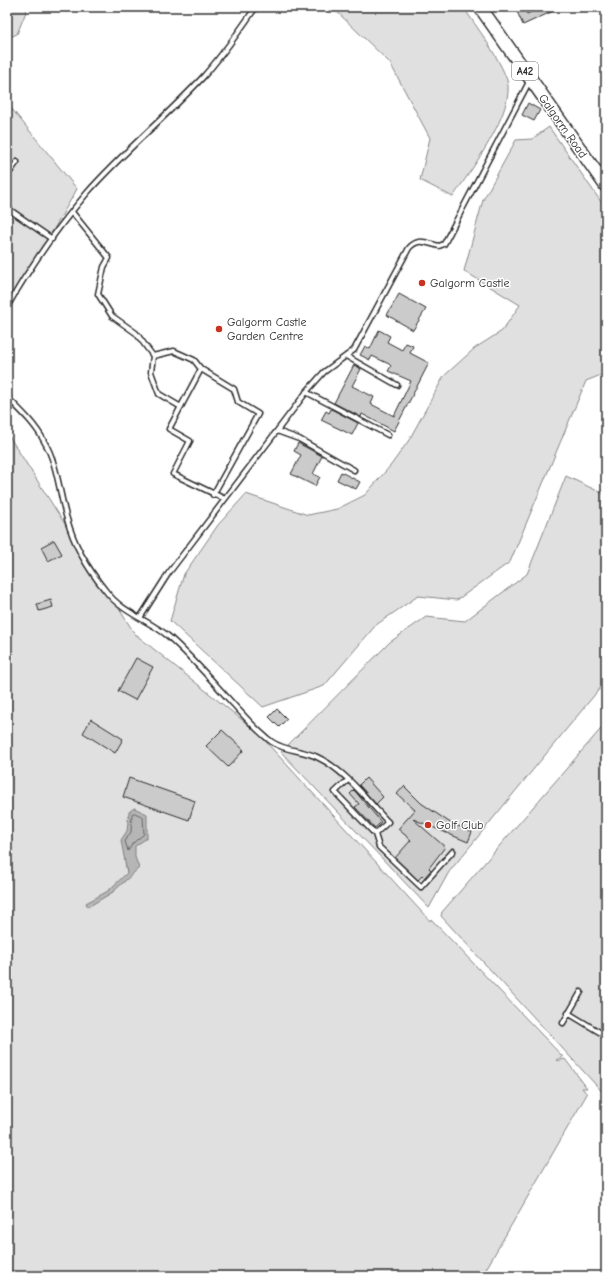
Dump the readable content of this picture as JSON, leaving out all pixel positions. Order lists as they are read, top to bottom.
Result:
{
  "streets": {
    "main road": ["A42", "Galgorm Road"]
  },
  "places": ["Galgorm Castle", "Galgorm Castle Garden Centre", "Golf Club"]
}
